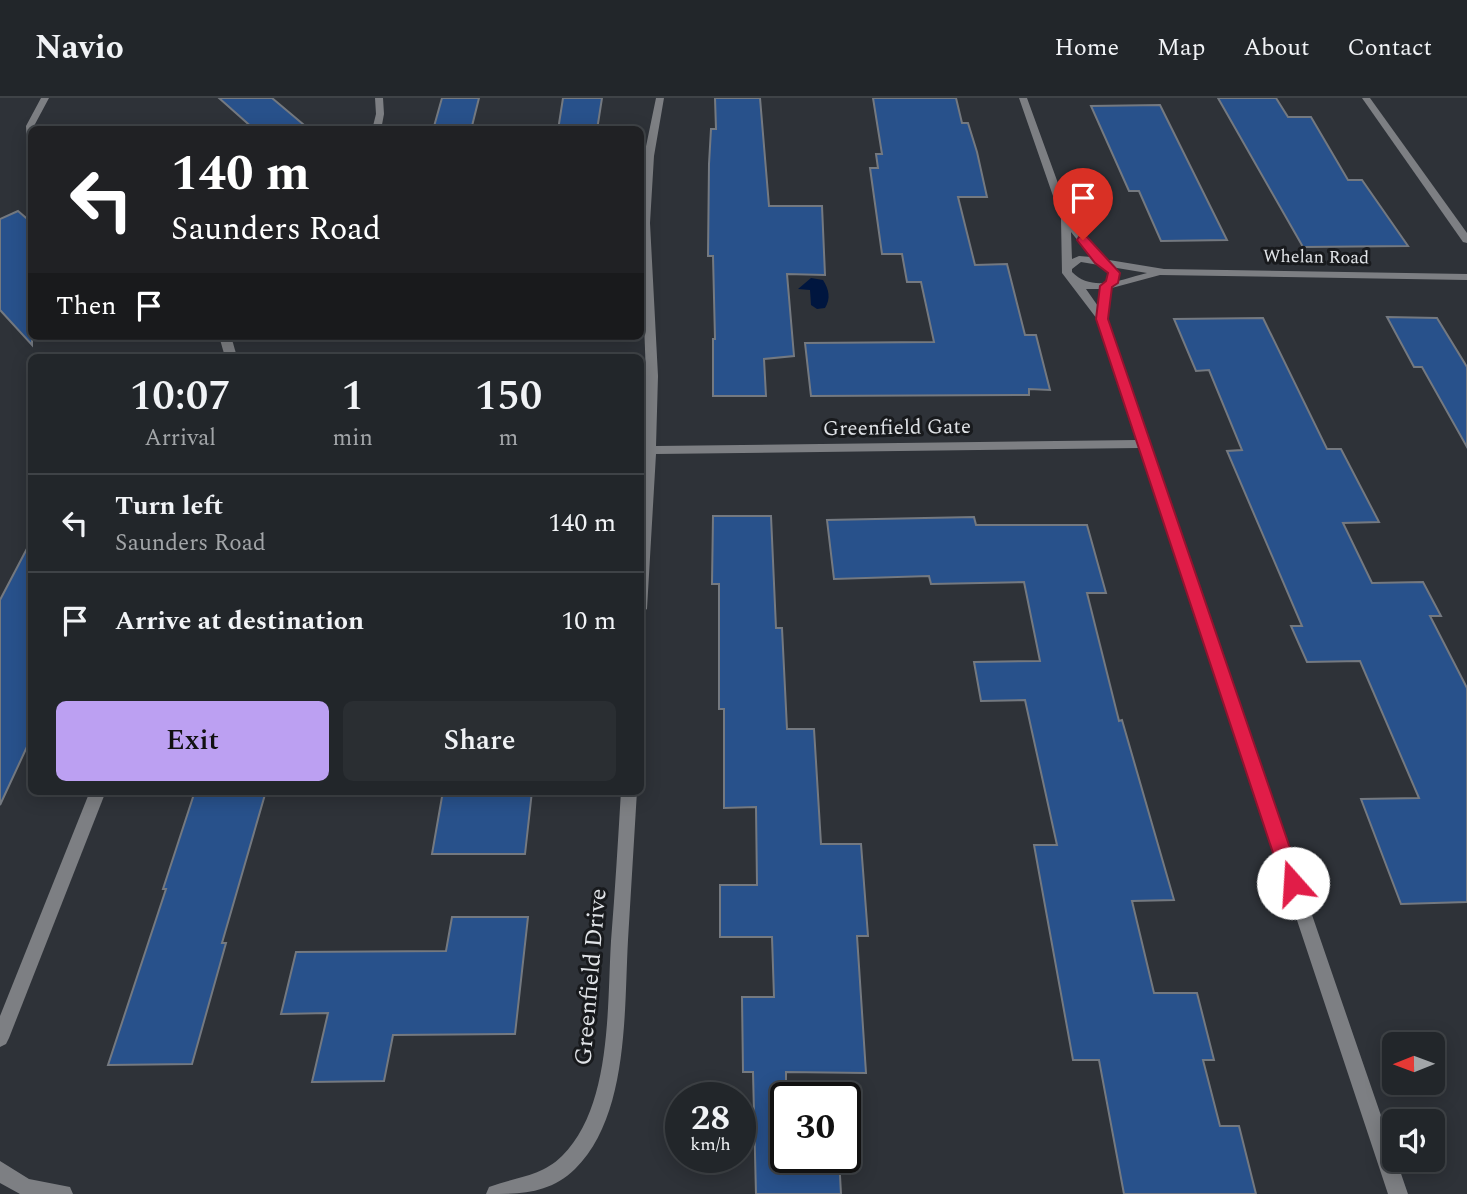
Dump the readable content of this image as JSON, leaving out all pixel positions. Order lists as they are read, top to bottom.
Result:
{
  "streets": {
    "street": ["Whelan Road", "Greenfield Gate", "Greenfield Drive"]
  },
  "north": "left",
  "page": {
    "header": "Navio",
    "nav": [
      "Home",
      "Map",
      "About",
      "Contact"
    ],
    "turn": ["140 m", "Saunders Road"],
    "then": "Then",
    "eta": [
      "10:07",
      "Arrival",
      "1",
      "min",
      "150",
      "m"
    ],
    "list": [
      {
        "name": "Turn left",
        "note": "Saunders Road",
        "value": "140 m"
      },
      {
        "name": "Arrive at destination",
        "value": "10 m"
      }
    ],
    "buttons": ["Exit", "Share"],
    "speed": "28 km/h",
    "limit": "30"
  }
}
